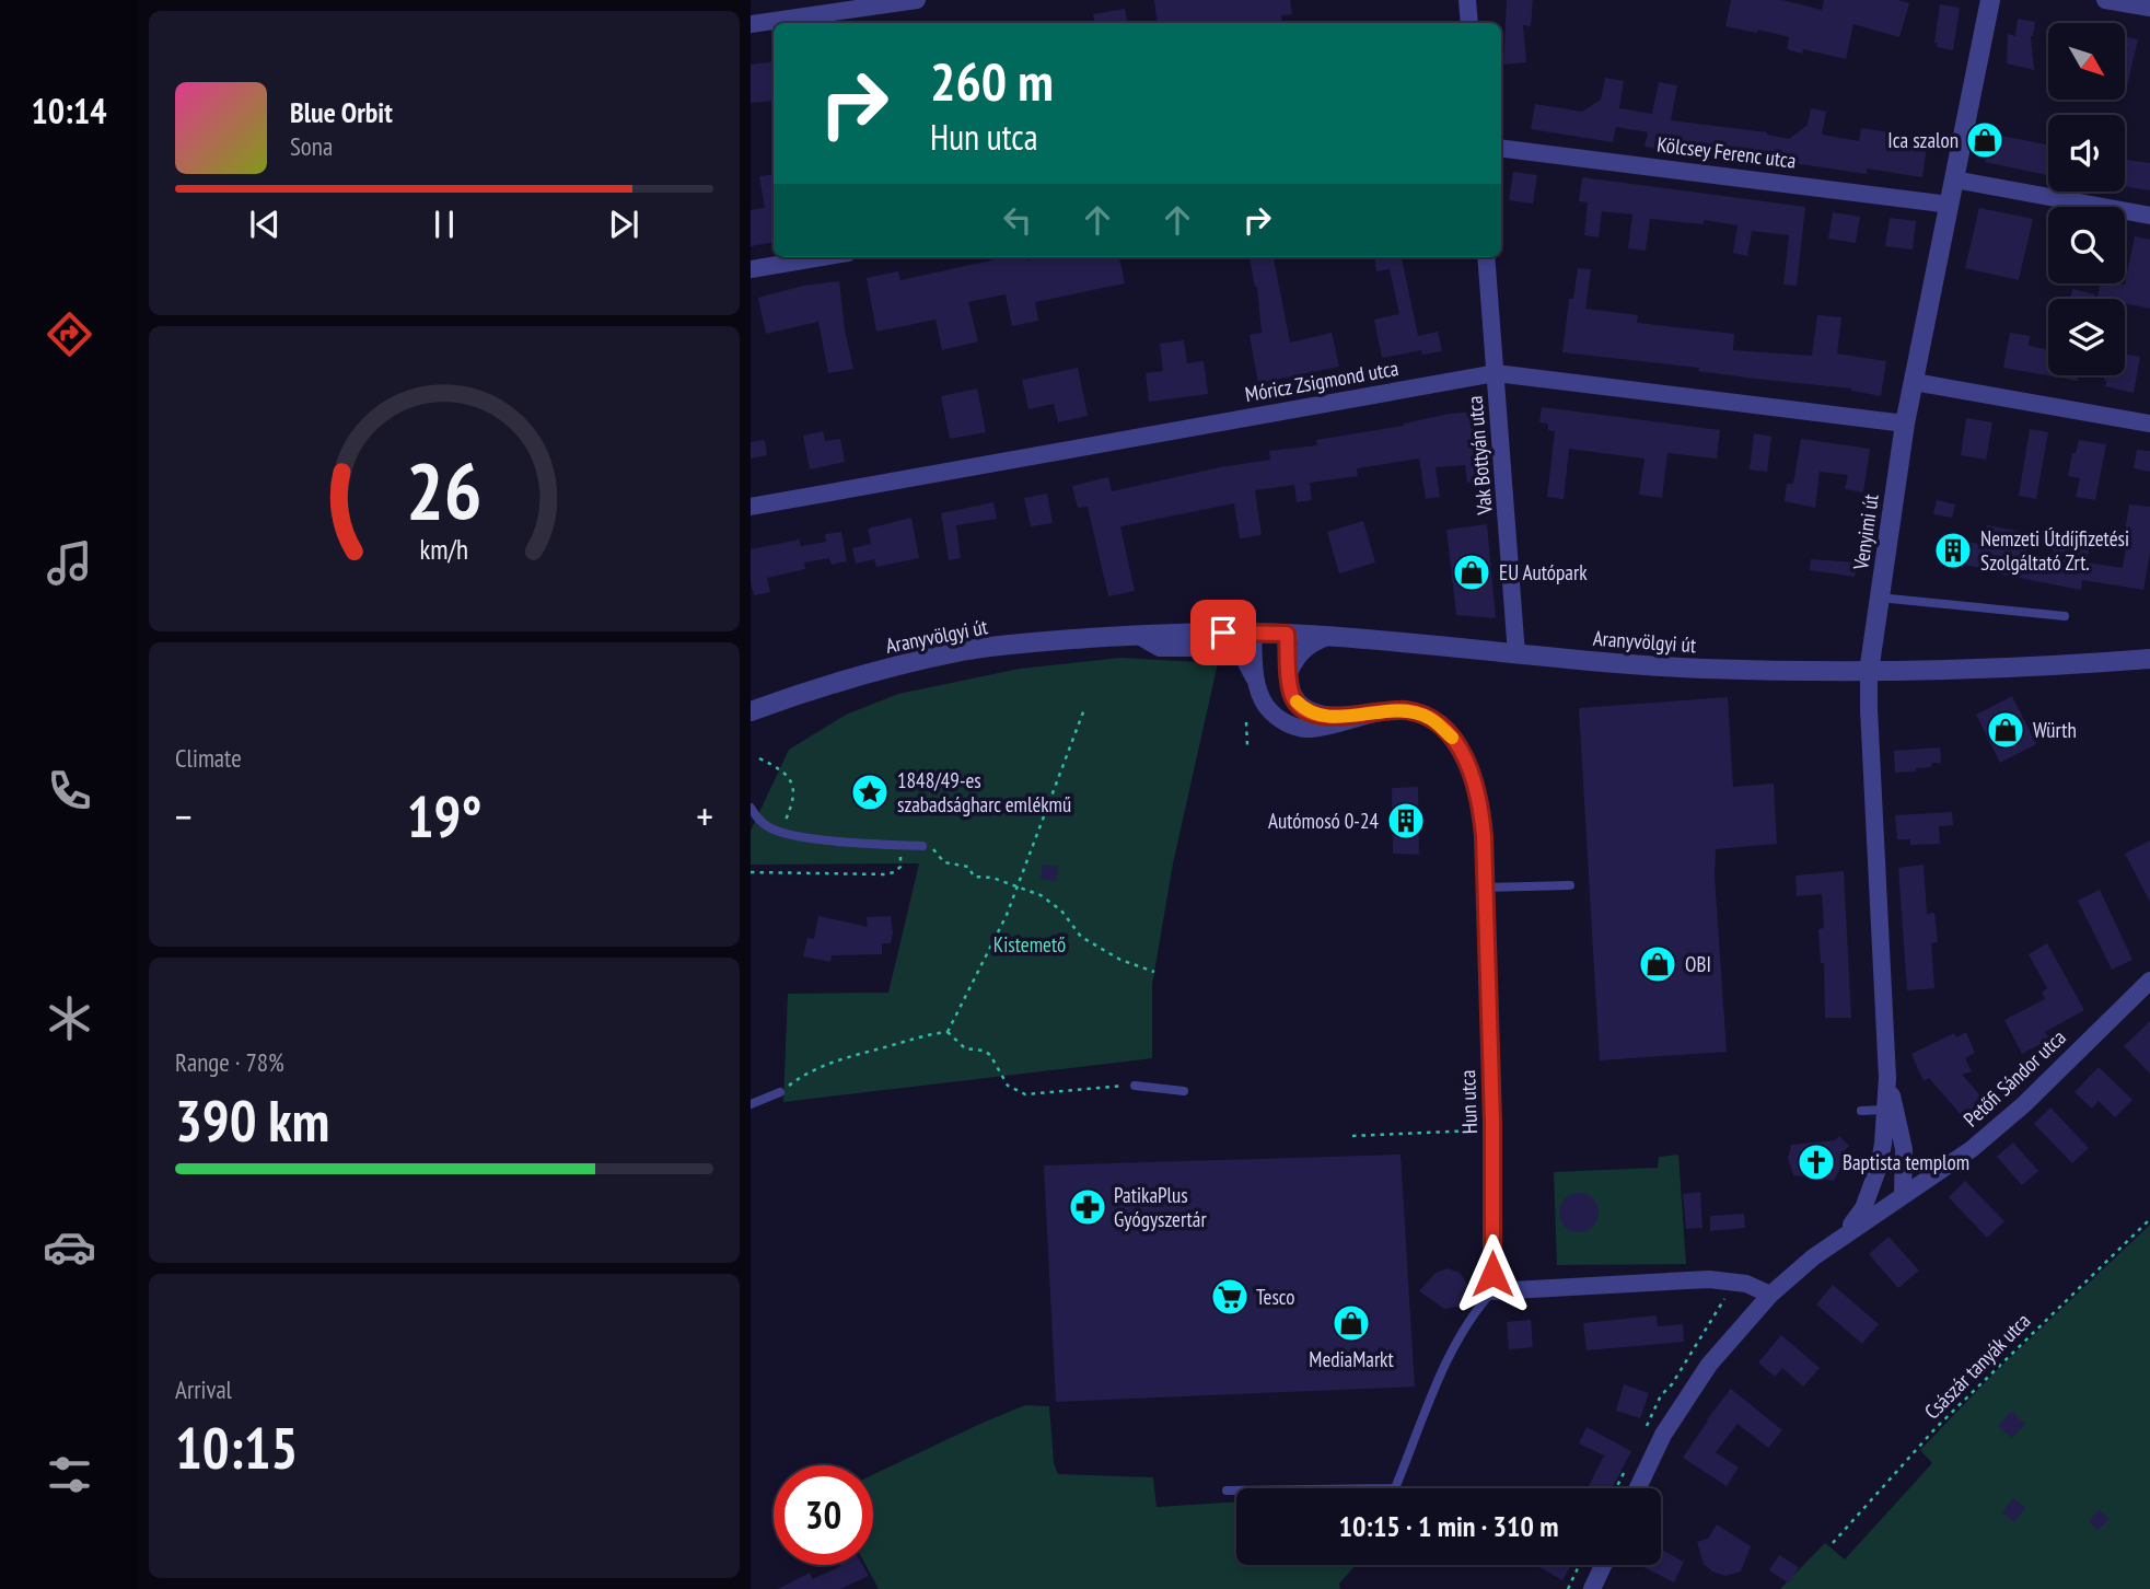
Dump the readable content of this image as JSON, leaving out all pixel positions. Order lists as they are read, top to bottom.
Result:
{
  "streets": {
    "street": [
      "Kölcsey Ferenc utca",
      "Móricz Zsigmond utca",
      "Vak Bottyán utca",
      "Venyimi út",
      "Aranyvölgyi út",
      "Petőfi Sándor utca",
      "Hun utca"
    ],
    "path": ["Császár tanyák utca"]
  },
  "crossings": [
    ["Kölcsey Ferenc utca", "Venyimi út"],
    ["Móricz Zsigmond utca", "Vak Bottyán utca"],
    ["Móricz Zsigmond utca", "Venyimi út"],
    ["Vak Bottyán utca", "Aranyvölgyi út"],
    ["Venyimi út", "Aranyvölgyi út"],
    ["Venyimi út", "Petőfi Sándor utca"],
    ["Aranyvölgyi út", "Hun utca"]
  ],
  "parks": ["Kistemető"],
  "places": {
    "shop": [
      "Ica szalon",
      "EU Autópark",
      "Würth",
      "OBI",
      "MediaMarkt"
    ],
    "building": ["Nemzeti Útdíjfizetési Szolgáltató Zrt.", "Autómosó 0-24"],
    "place": ["1848/49-es szabadságharc emlékmű"],
    "church": ["Baptista templom"],
    "pharmacy": ["PatikaPlus Gyógyszertár"],
    "supermarket": ["Tesco"]
  },
  "north": "bottom right",
  "page": {
    "tabs": "10:14",
    "turn": ["260 m", "Hun utca"],
    "song": ["Blue Orbit", "Sona"],
    "tile": [
      "Climate",
      ["Range · 78%", "390 km"],
      ["Arrival", "10:15"]
    ],
    "heat": ["−", "19°", "+"],
    "limit": "30",
    "trip": "10:15 · 1 min · 310 m",
    "gauge": ["26", "km/h"]
  }
}
